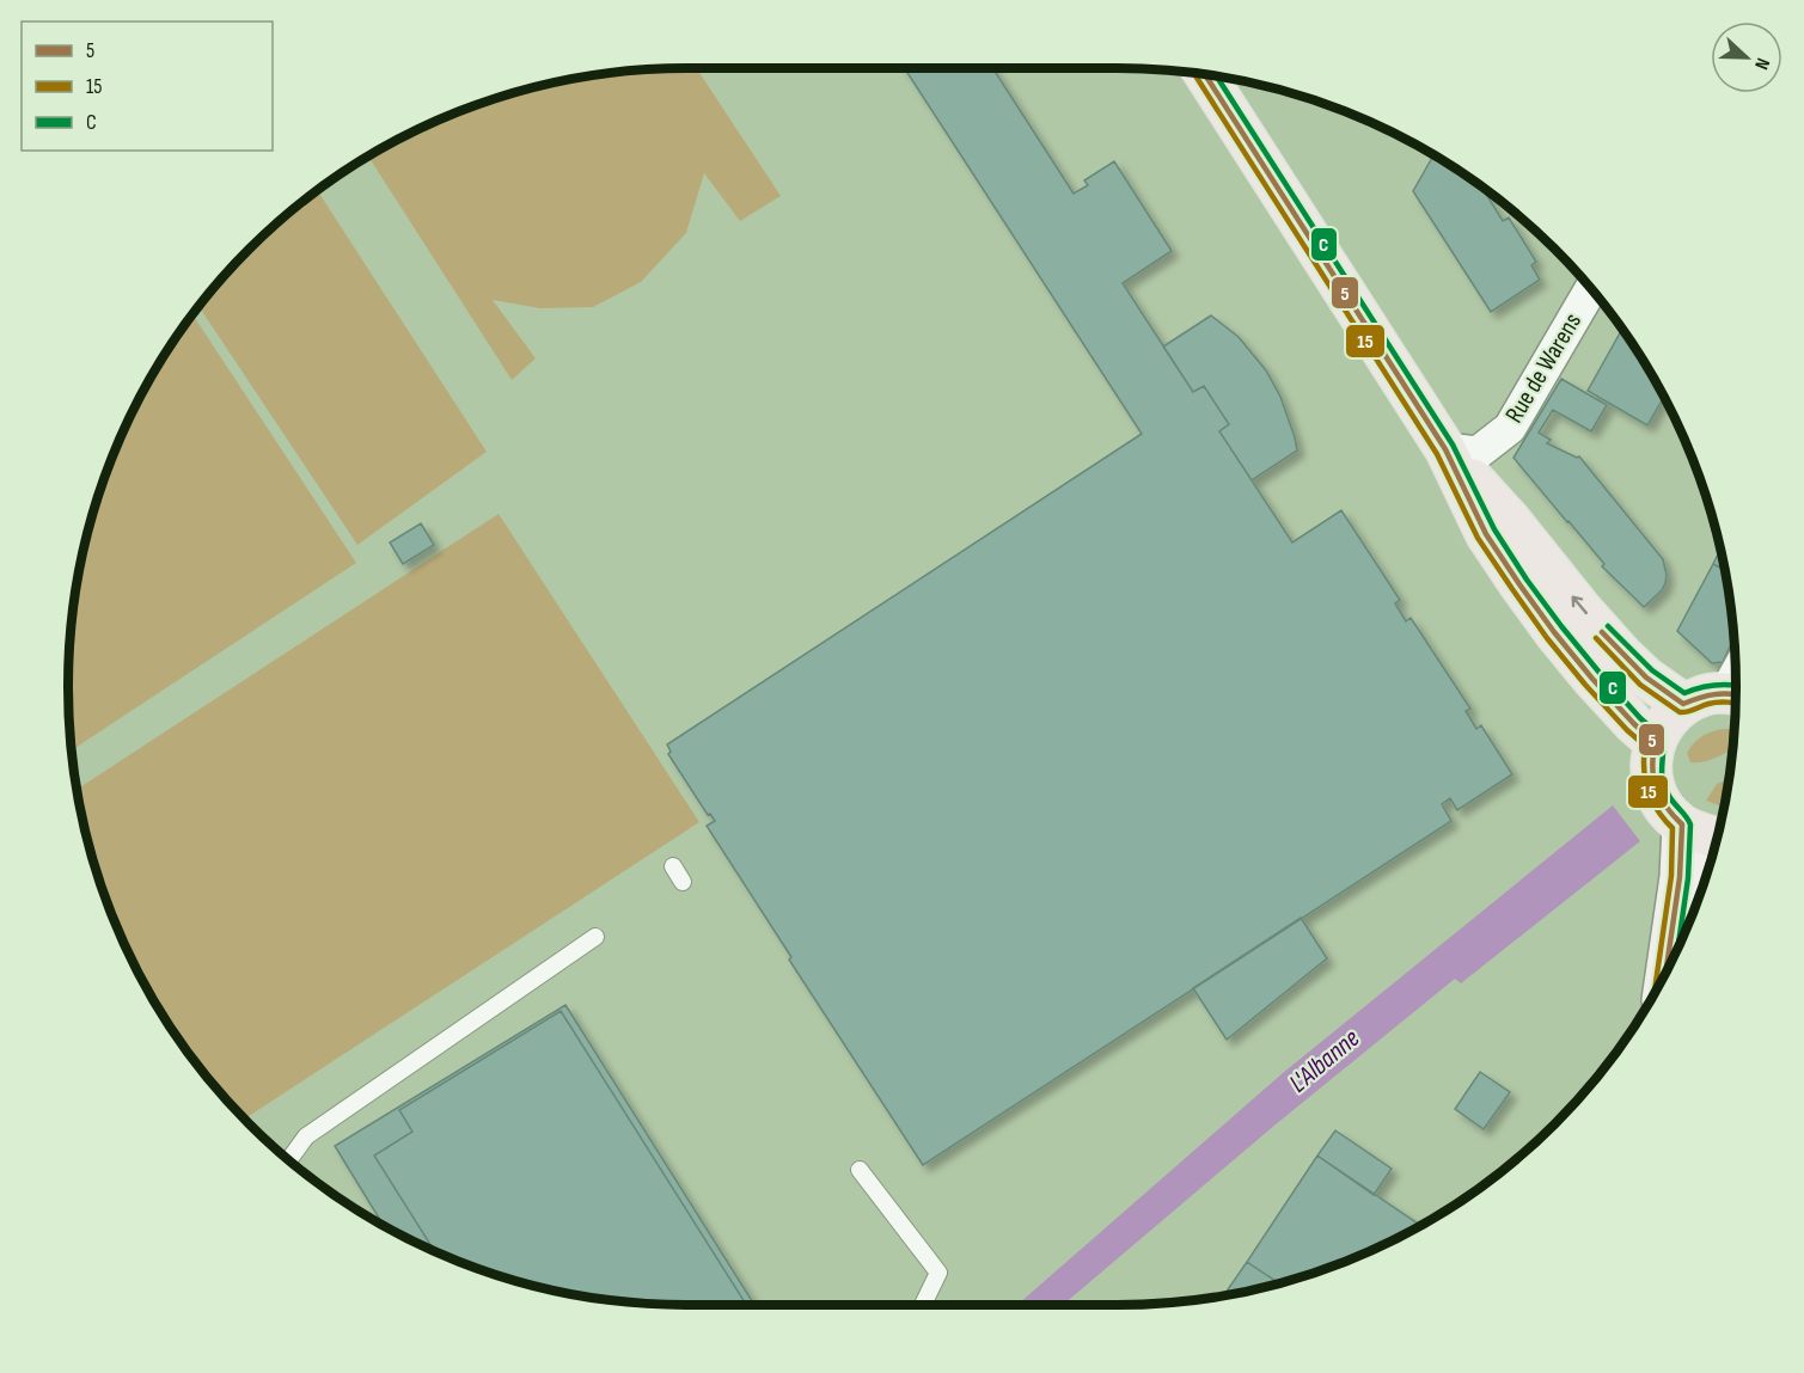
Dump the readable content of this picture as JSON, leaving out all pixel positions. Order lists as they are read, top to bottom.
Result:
{
  "streets": {
    "street": ["Rue de Warens"]
  },
  "water": ["L'Albanne"],
  "lines": ["transit line 15", "transit line 5", "transit line C"],
  "legend": ["5", "15", "C"],
  "north": "right"
}
